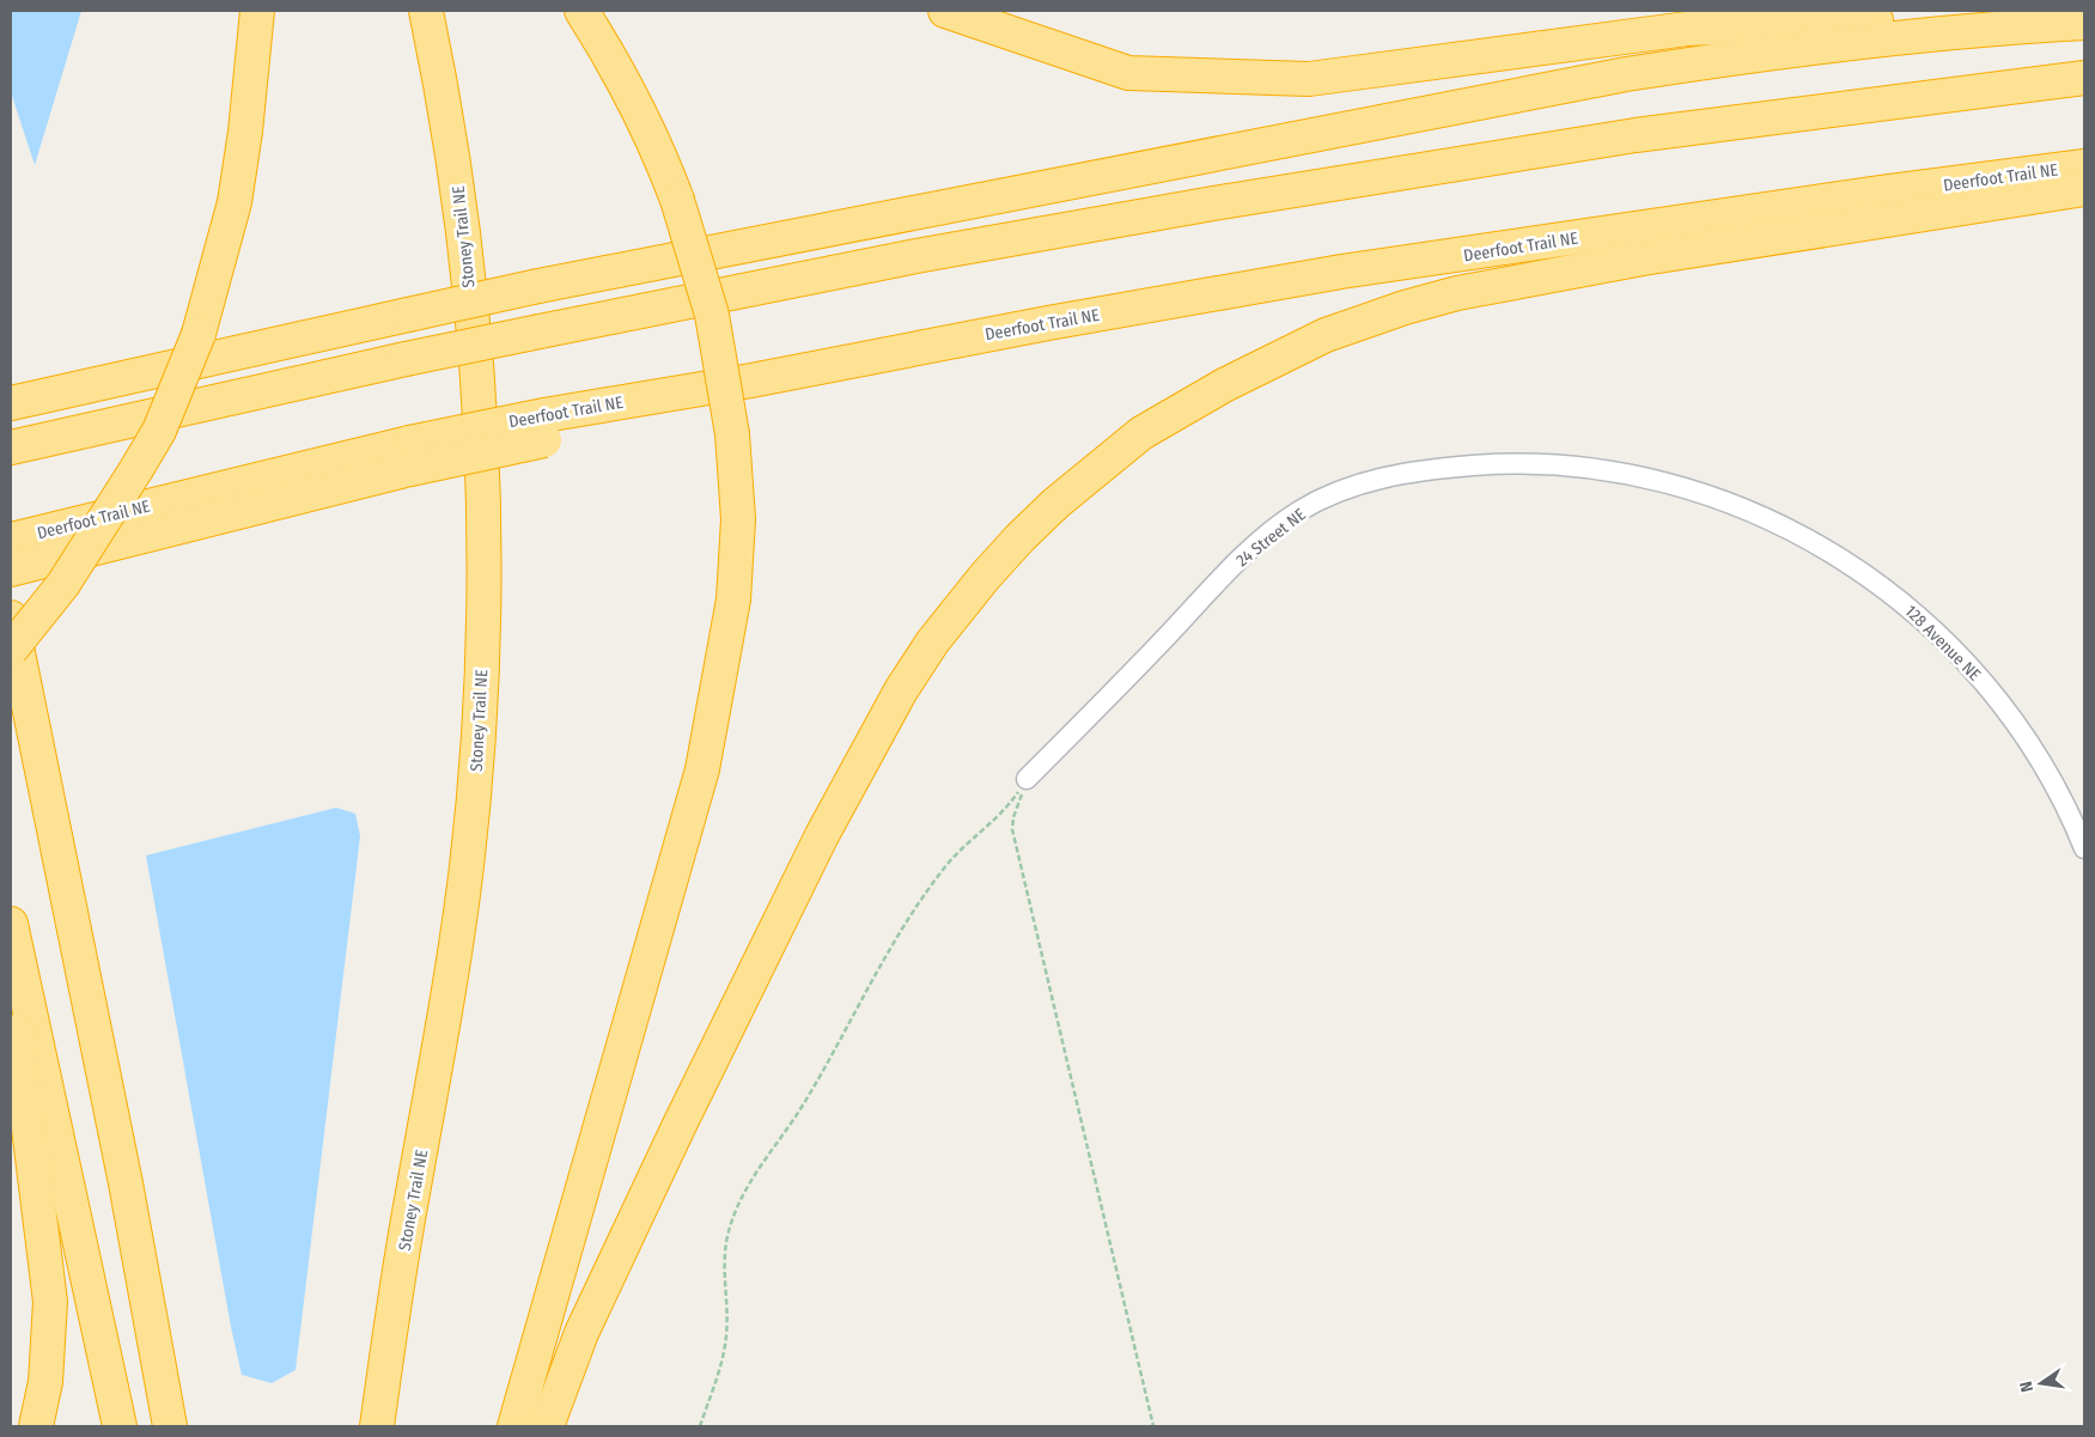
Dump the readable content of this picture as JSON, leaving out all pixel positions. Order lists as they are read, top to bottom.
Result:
{
  "streets": {
    "highway": ["Deerfoot Trail NE", "Stoney Trail NE"],
    "street": ["24 Street NE", "128 Avenue NE"]
  },
  "crossings": [
    ["24 Street NE", "128 Avenue NE"]
  ],
  "north": "left"
}
